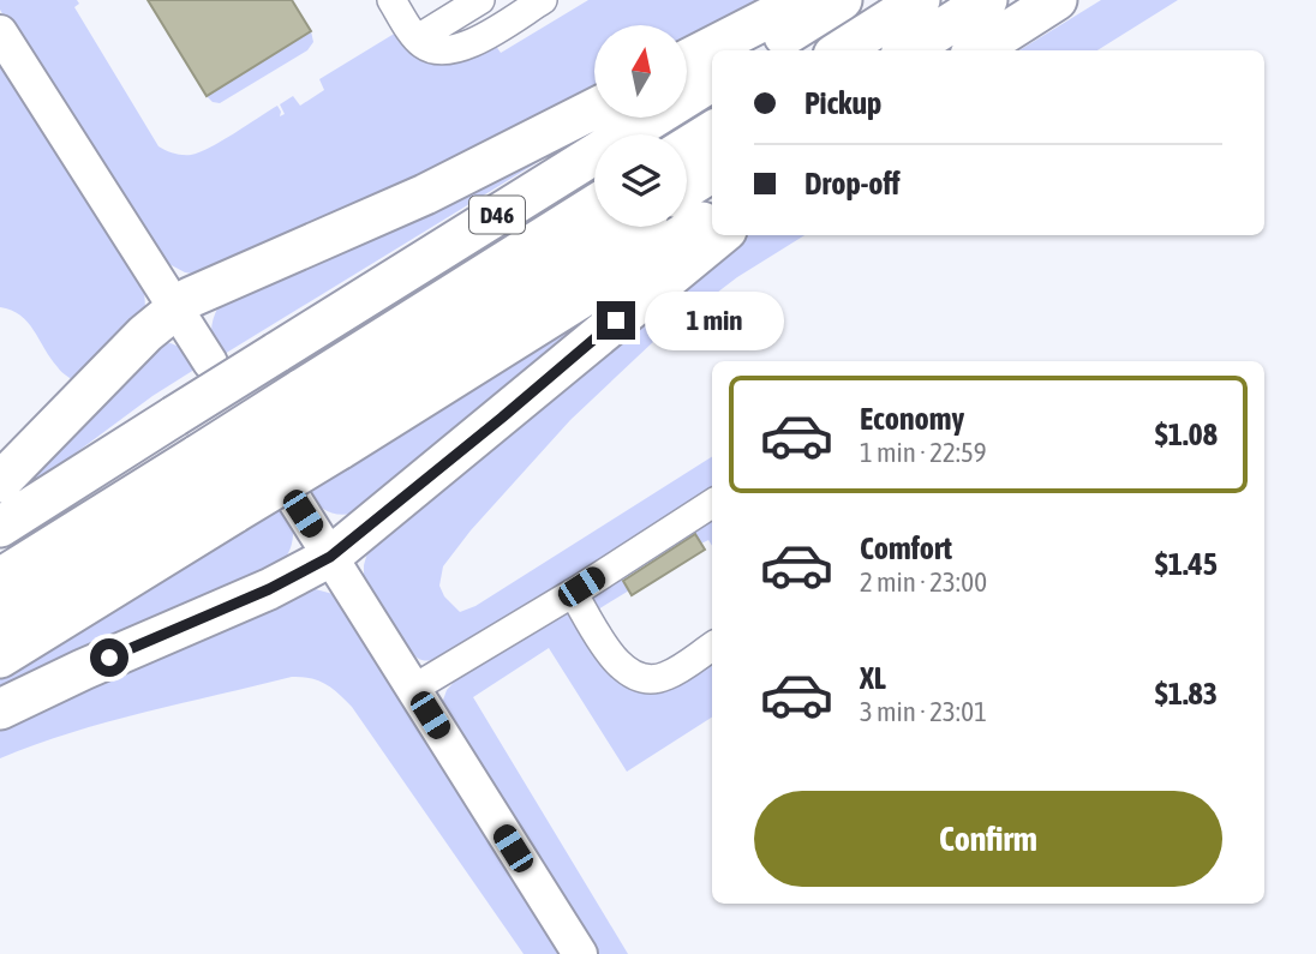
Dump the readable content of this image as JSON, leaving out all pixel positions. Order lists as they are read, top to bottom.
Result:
{
  "streets": {
    "highway": ["D46"]
  },
  "north": "top",
  "page": {
    "banner": ["Pickup", "Drop-off"],
    "bubble": "1 min",
    "list": [
      {
        "name": "Economy",
        "note": "1 min · 22:59",
        "value": "$1.08"
      },
      {
        "name": "Comfort",
        "note": "2 min · 23:00",
        "value": "$1.45"
      },
      {
        "name": "XL",
        "note": "3 min · 23:01",
        "value": "$1.83"
      }
    ],
    "buttons": "Confirm"
  }
}
